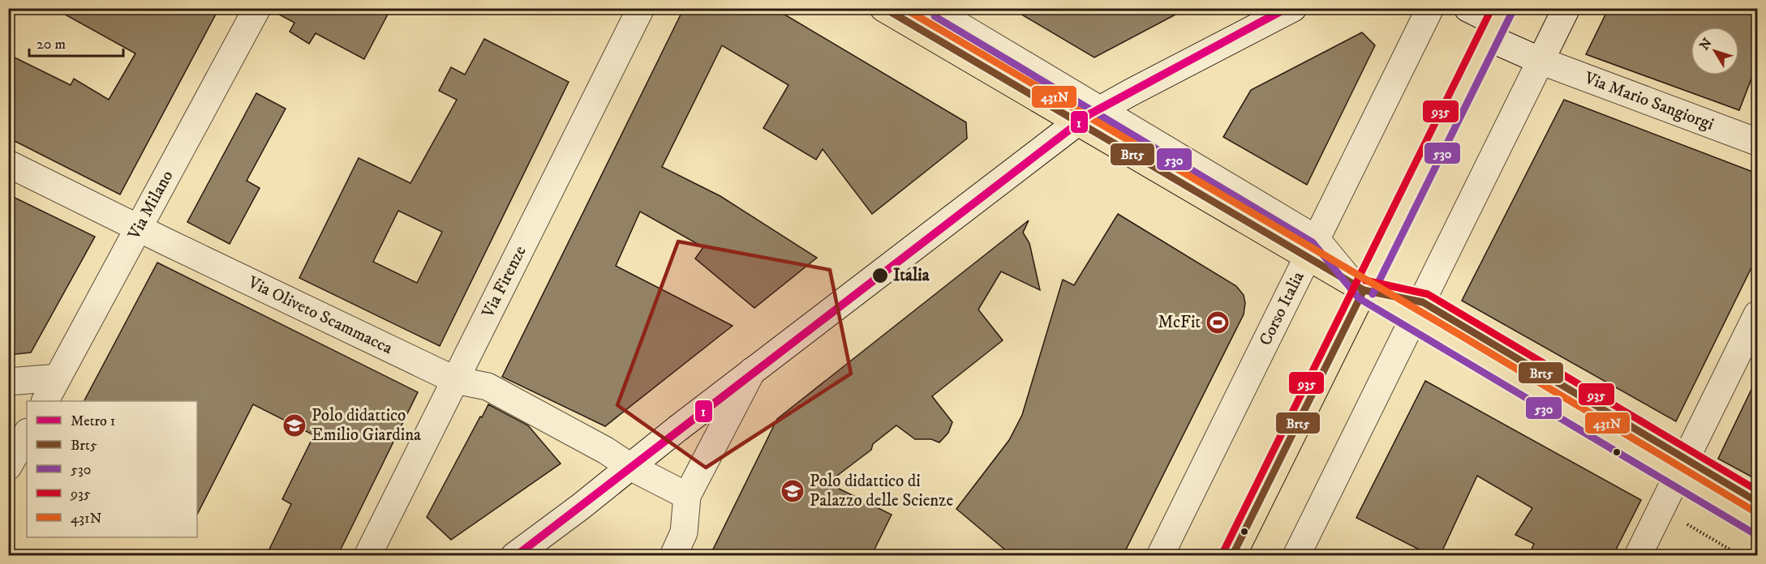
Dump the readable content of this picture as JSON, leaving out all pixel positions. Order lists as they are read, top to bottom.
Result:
{
  "streets": {
    "street": [
      "Via Mario Sangiorgi",
      "Via Milano",
      "Via Firenze",
      "Corso Italia",
      "Via Oliveto Scammacca"
    ]
  },
  "crossings": [
    ["Via Milano", "Via Oliveto Scammacca"],
    ["Via Firenze", "Via Oliveto Scammacca"]
  ],
  "places": {
    "other": ["Italia"],
    "sports": ["McFit"],
    "school or university": ["Polo didattico Emilio Giardina", "Polo didattico di Palazzo delle Scienze"]
  },
  "lines": [
    "metro line 1",
    "transit line Brt5",
    "transit line 935",
    "transit line 431N",
    "transit line 530"
  ],
  "legend": [
    "Metro 1",
    "Brt5",
    "530",
    "935",
    "431N"
  ],
  "scale_bar": "20 m",
  "north": "top left"
}
